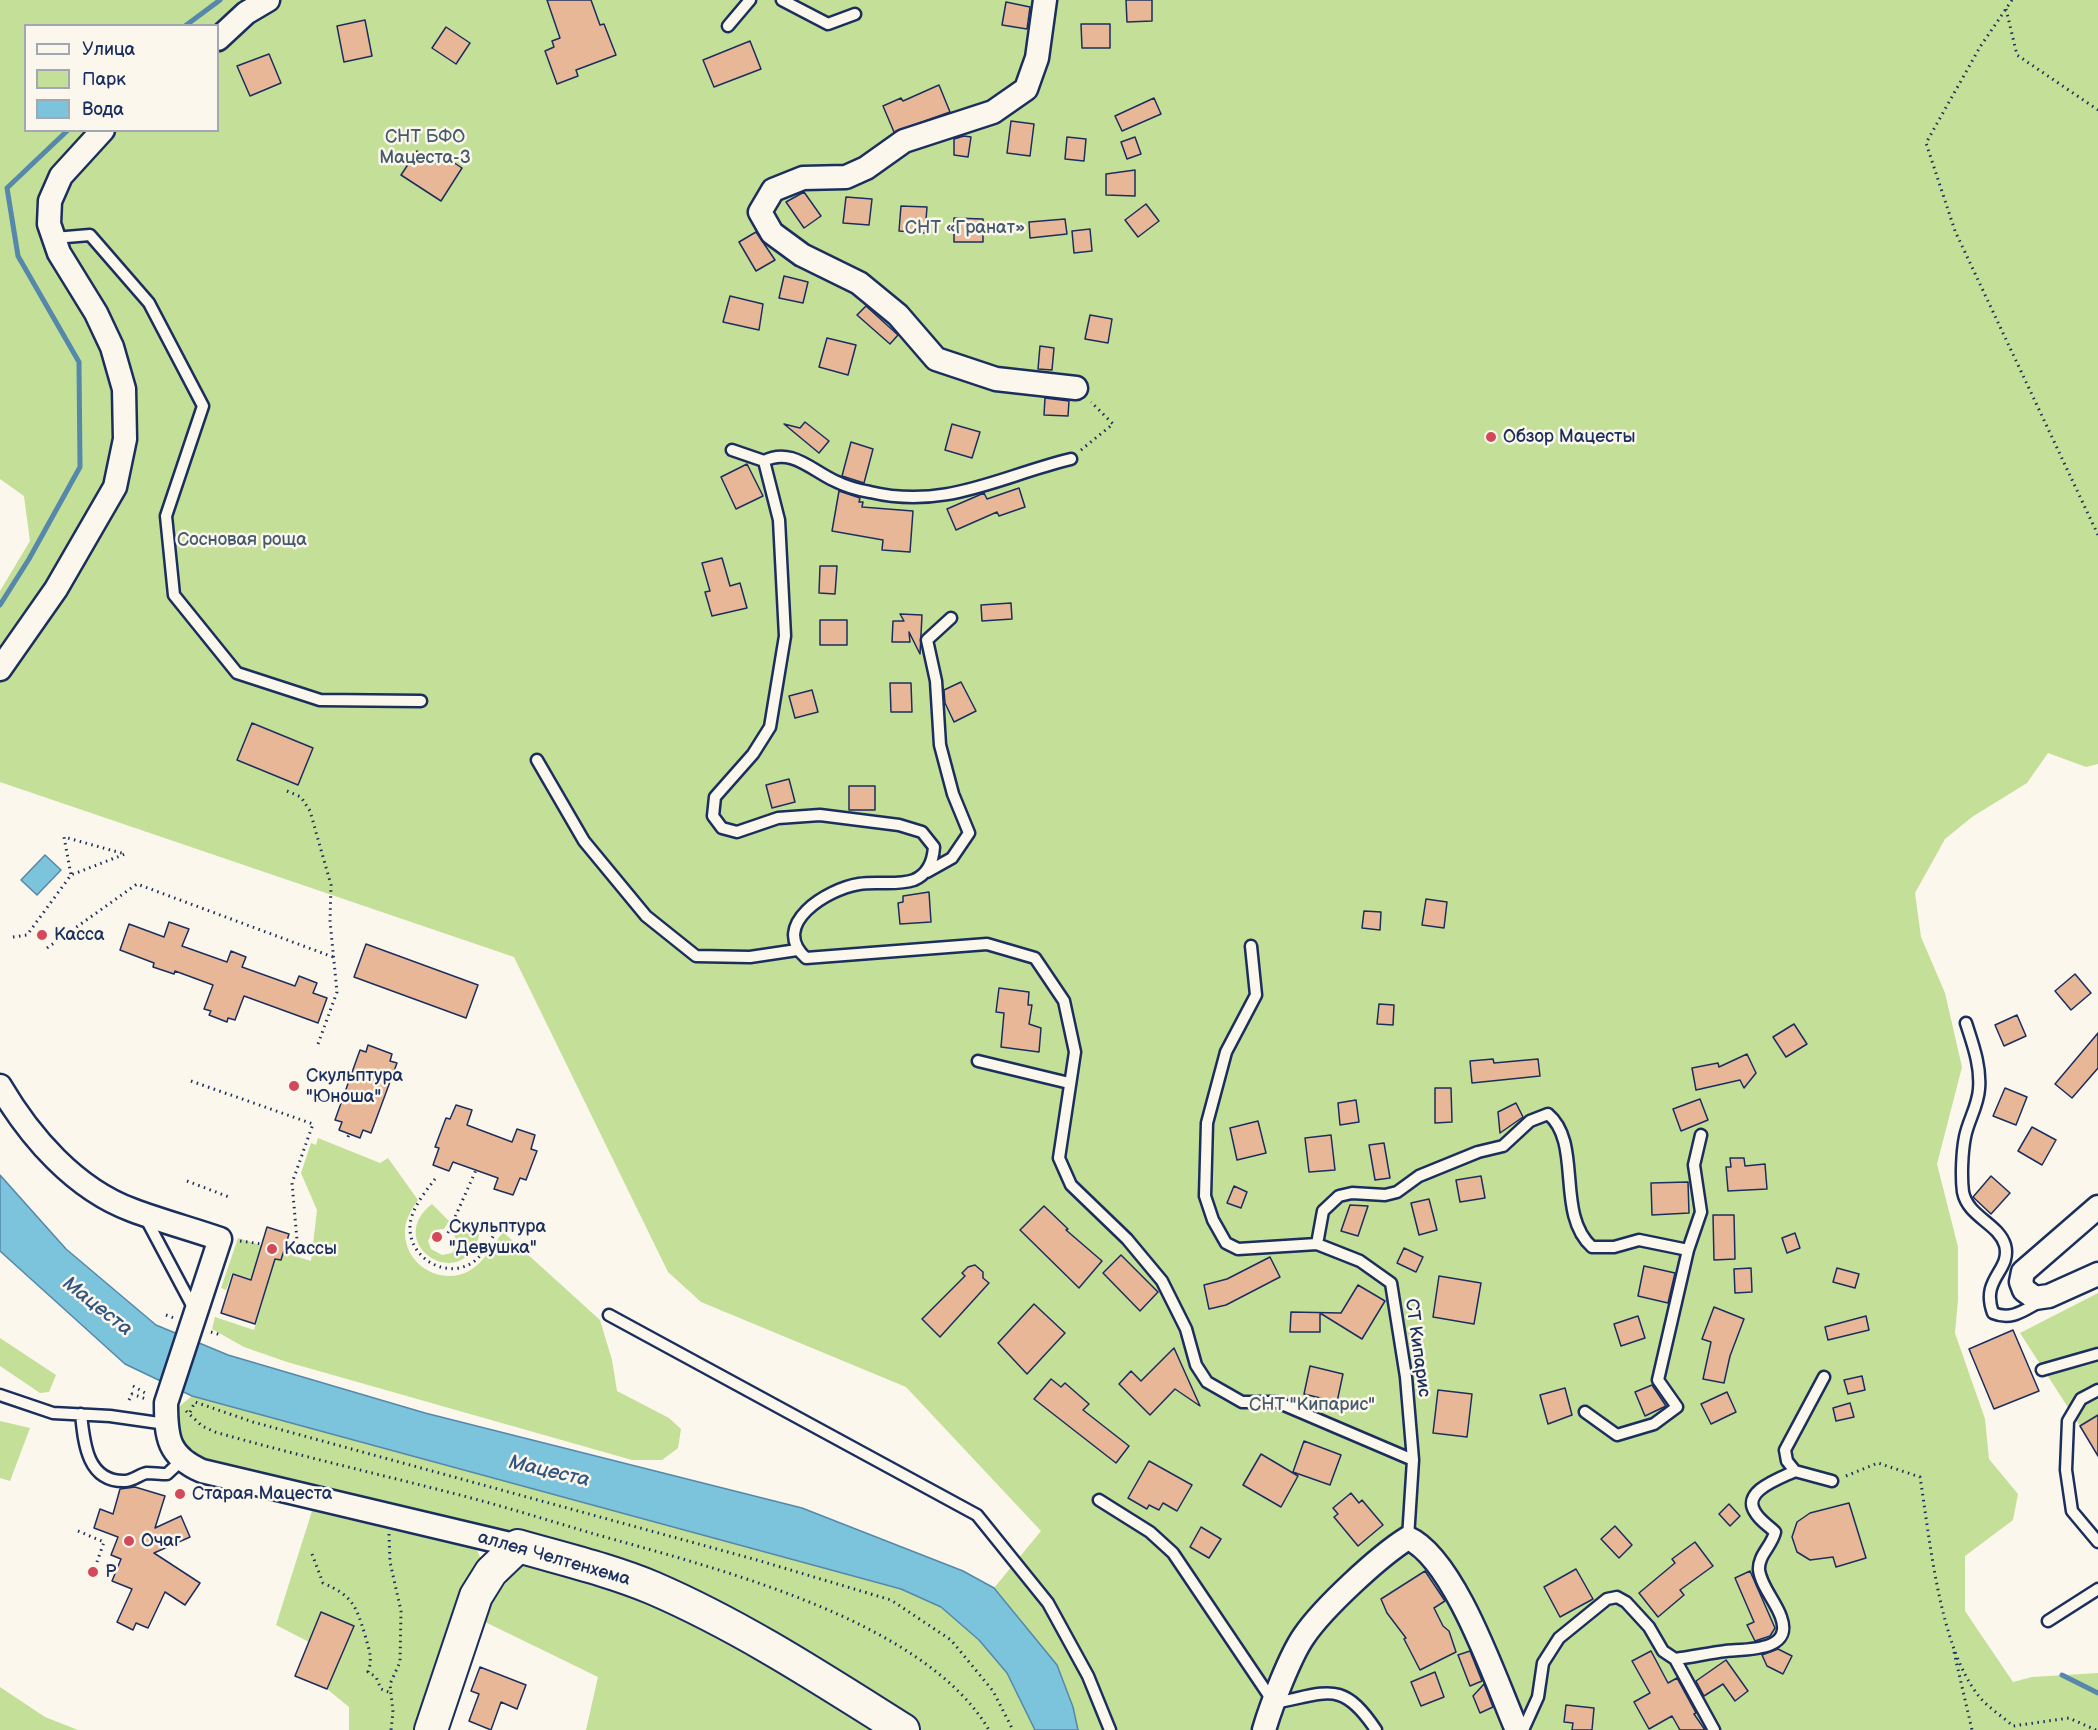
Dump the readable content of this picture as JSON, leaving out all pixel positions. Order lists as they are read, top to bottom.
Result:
{
  "streets": {
    "main road": ["аллея Челтенхема"],
    "lane": ["СТ Кипарис"]
  },
  "water": ["Мацеста"],
  "parks": [
    "СНТ БФО Мацеста-3",
    "СНТ «Гранат»",
    "Сосновая роща",
    "СНТ \"Кипарис\""
  ],
  "places": [
    "Обзор Мацесты",
    "Касса",
    "Скульптура \"Юноша\"",
    "Скульптура \"Девушка\"",
    "Кассы",
    "Старая Мацеста",
    "Очаг",
    "Р"
  ],
  "legend": ["Улица", "Парк", "Вода"]
}
